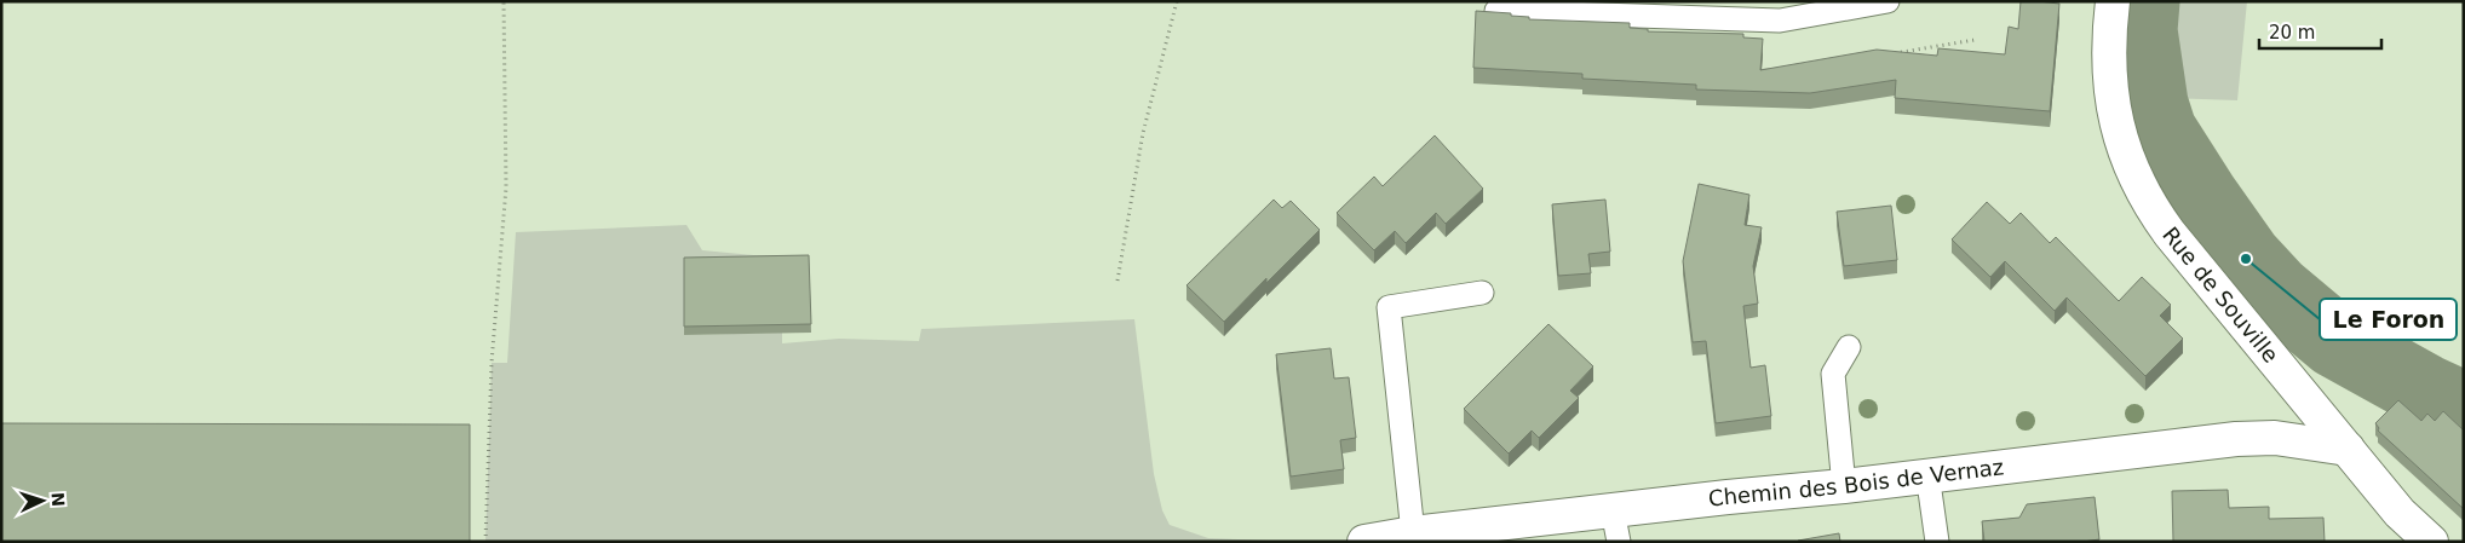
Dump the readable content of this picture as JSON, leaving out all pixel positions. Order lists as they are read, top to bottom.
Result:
{
  "streets": {
    "street": ["Rue de Souville", "Chemin des Bois de Vernaz"]
  },
  "crossings": [
    ["Rue de Souville", "Chemin des Bois de Vernaz"]
  ],
  "places": ["Le Foron"],
  "scale_bar": "20 m",
  "north": "right"
}
